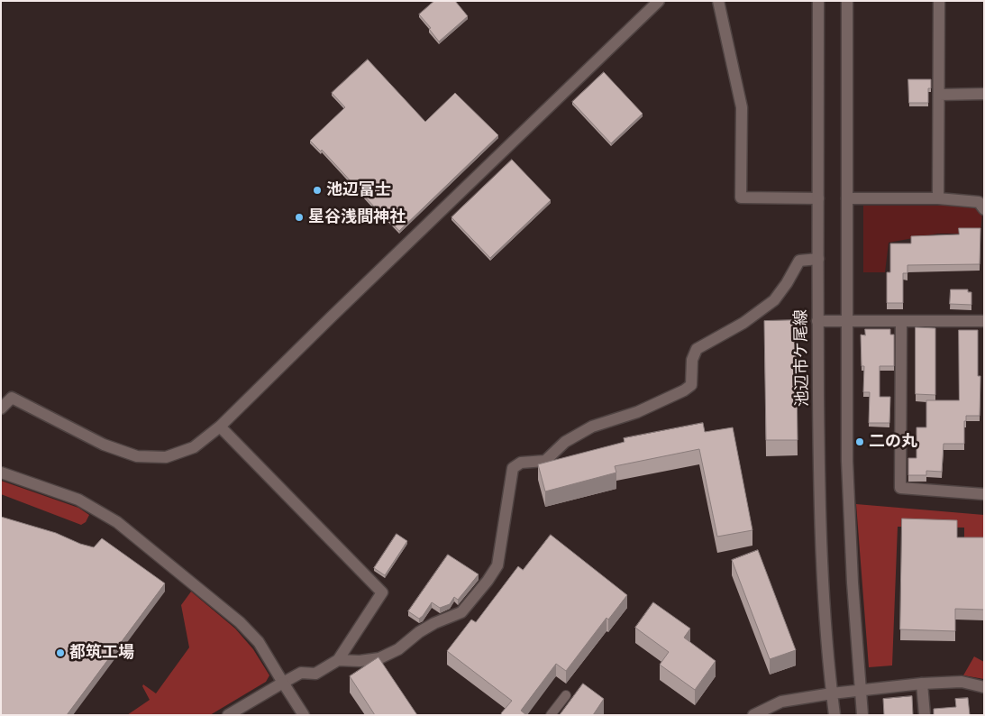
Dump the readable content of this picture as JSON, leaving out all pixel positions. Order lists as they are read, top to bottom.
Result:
{
  "streets": {
    "street": ["池辺市ケ尾線"]
  },
  "places": [
    "池辺富士",
    "星谷浅間神社",
    "二の丸",
    "都筑工場"
  ]
}
